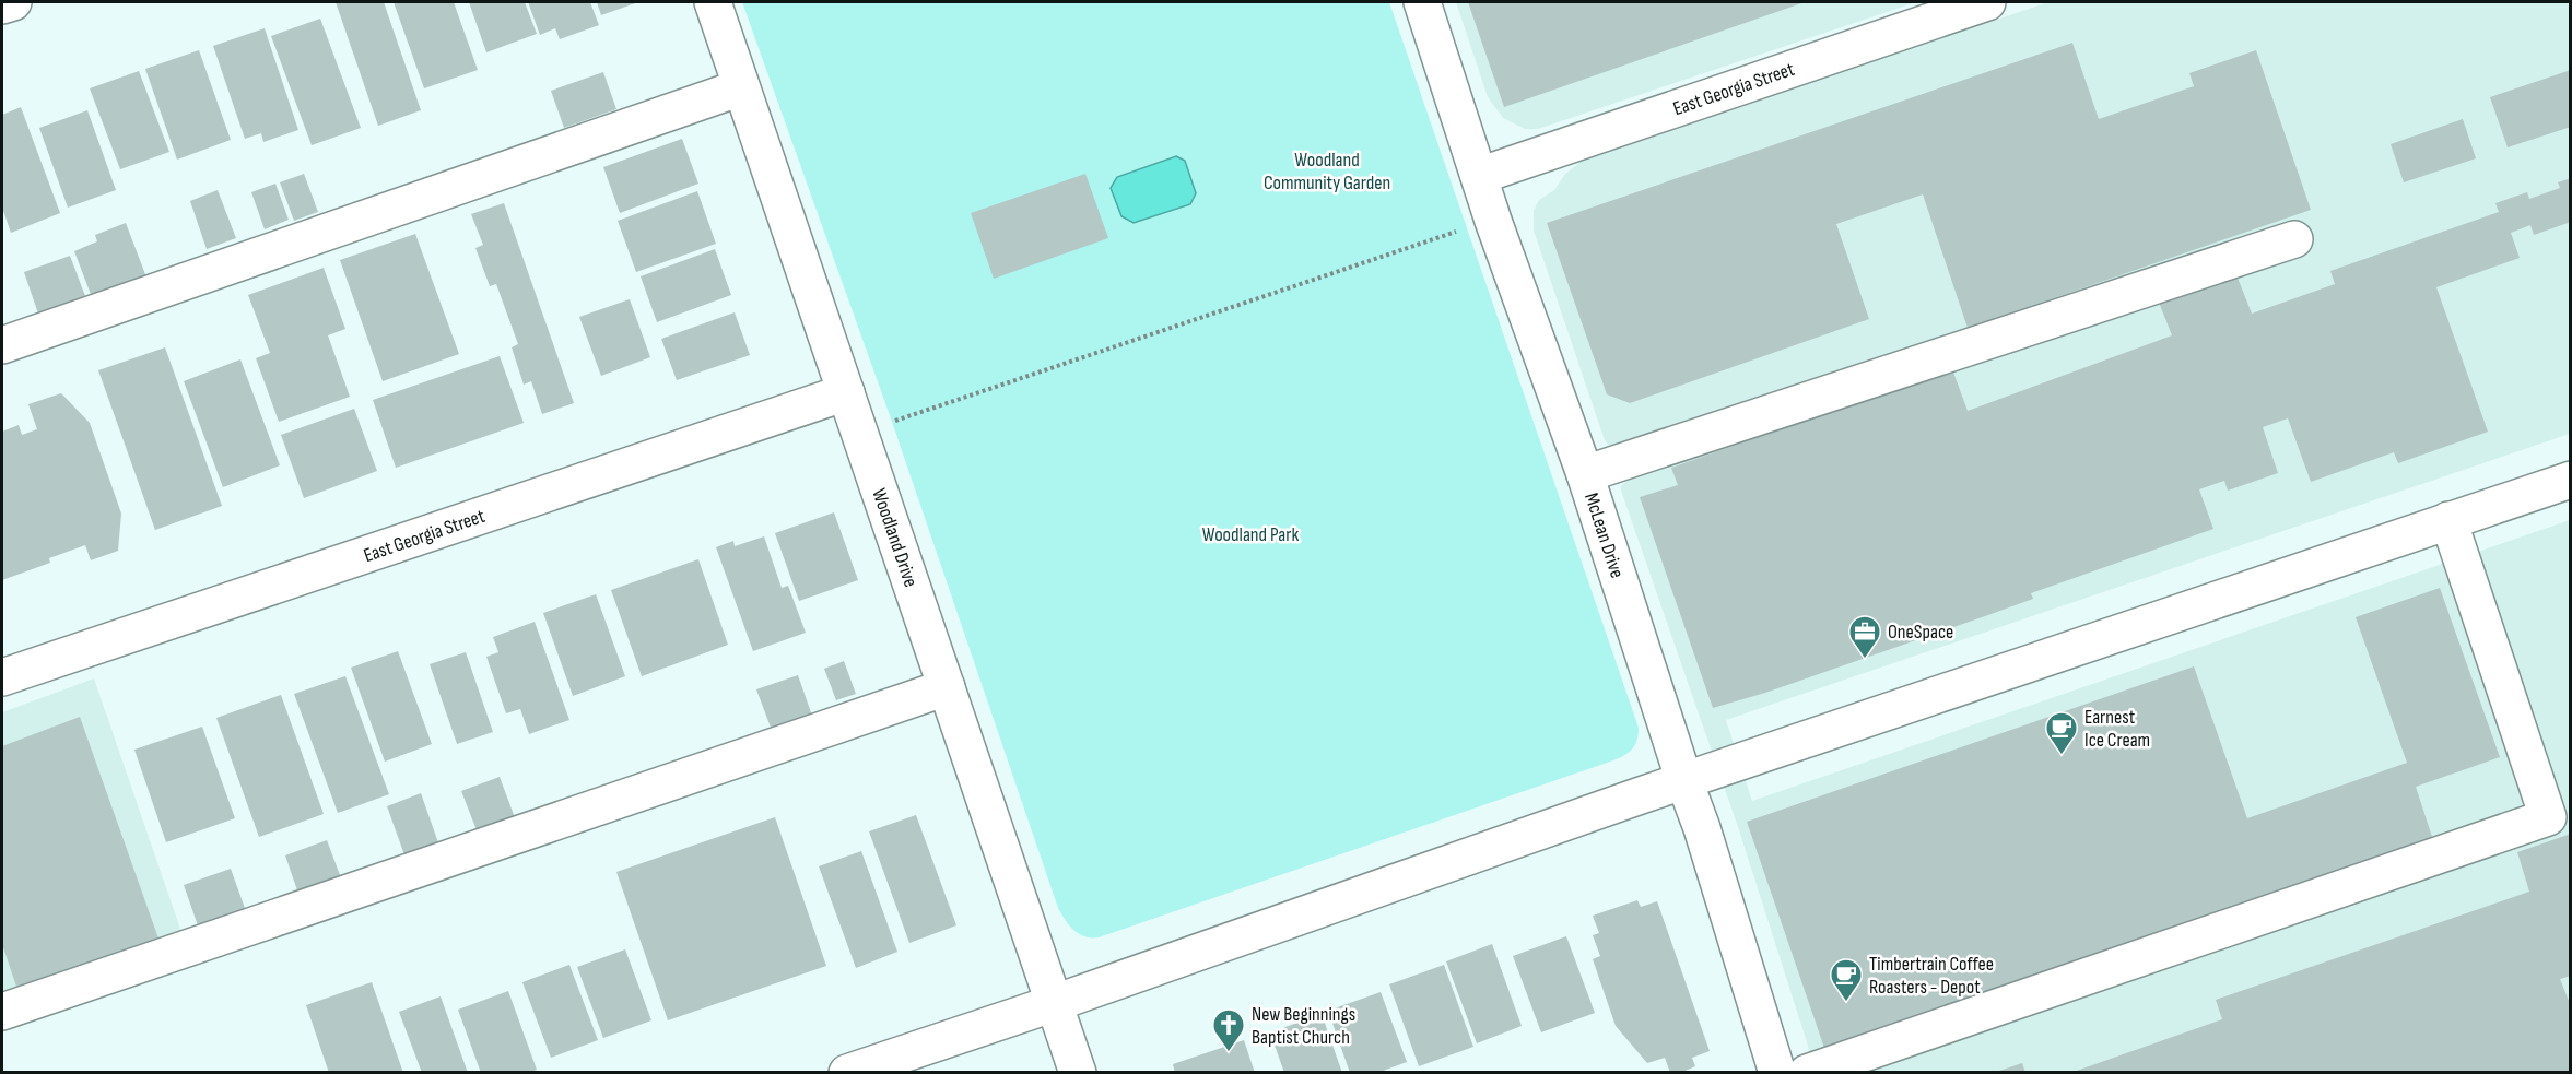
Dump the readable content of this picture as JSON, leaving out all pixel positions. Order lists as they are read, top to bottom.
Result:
{
  "streets": {
    "street": ["East Georgia Street", "McLean Drive", "Woodland Drive"]
  },
  "crossings": [
    ["East Georgia Street", "McLean Drive"],
    ["East Georgia Street", "Woodland Drive"]
  ],
  "parks": ["Woodland Community Garden", "Woodland Park"],
  "places": {
    "office": ["OneSpace"],
    "cafe": ["Earnest Ice Cream", "Timbertrain Coffee Roasters - Depot"],
    "church": ["New Beginnings Baptist Church"]
  }
}
